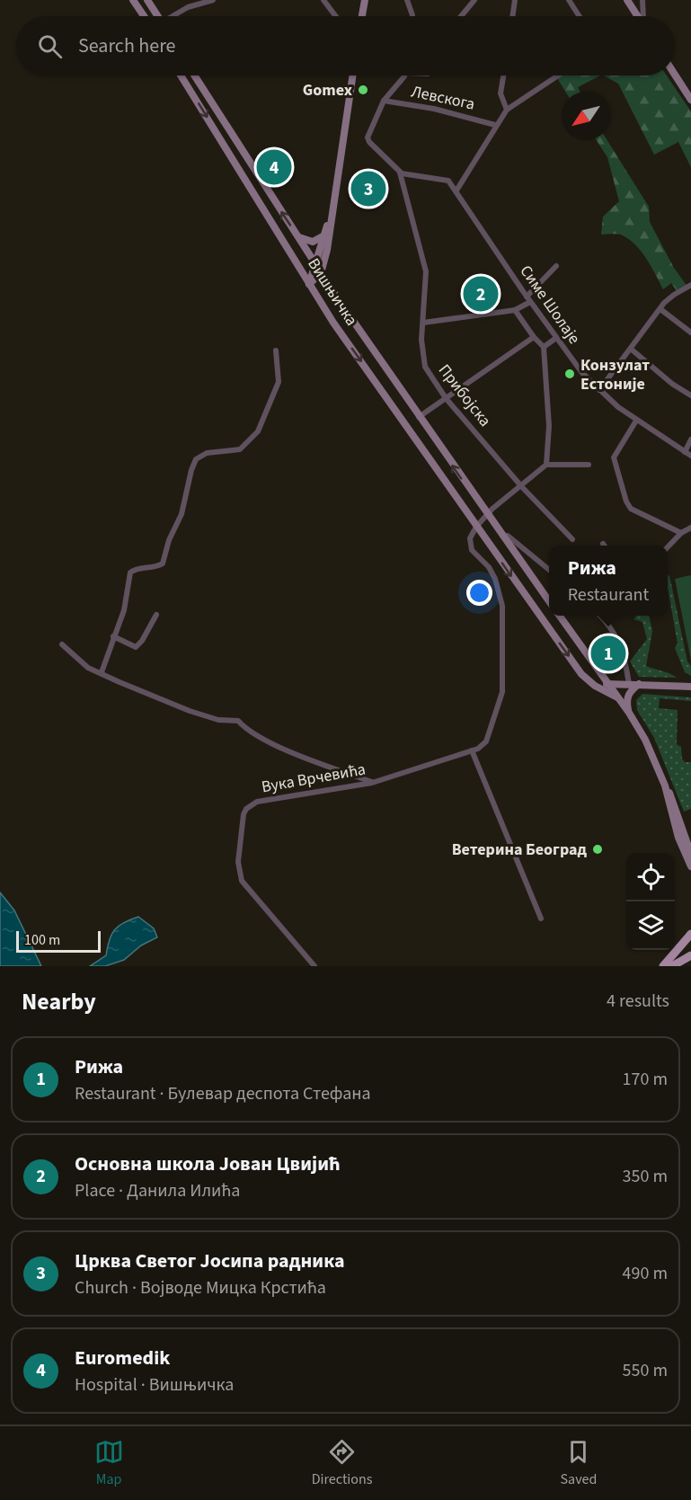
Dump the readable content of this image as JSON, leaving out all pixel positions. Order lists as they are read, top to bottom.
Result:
{
  "streets": {
    "main road": ["Вишњичка"],
    "street": [
      "Левскога",
      "Симе Шолаје",
      "Прибојска",
      "Вука Врчевића"
    ]
  },
  "crossings": [
    ["Вишњичка", "Вука Врчевића"]
  ],
  "places": ["Gomex", "Конзулат Естоније", "Ветерина Београд"],
  "scale_bar": "100 m",
  "north": "bottom left",
  "page": {
    "search": "Search here",
    "pins": [
      "4",
      "3",
      "2",
      "1"
    ],
    "popup": ["Рижа", "Restaurant"],
    "scale": "100 m",
    "heading": ["Nearby", "4 results"],
    "list": [
      {
        "mark": "1",
        "name": "Рижа",
        "note": "Restaurant · Булевар деспота Стефана",
        "value": "170 m"
      },
      {
        "mark": "2",
        "name": "Основна школа Јован Цвијић",
        "note": "Place · Данила Илића",
        "value": "350 m"
      },
      {
        "mark": "3",
        "name": "Црква Светог Јосипа радника",
        "note": "Church · Војводе Мицка Крстића",
        "value": "490 m"
      },
      {
        "mark": "4",
        "name": "Euromedik",
        "note": "Hospital · Вишњичка",
        "value": "550 m"
      }
    ],
    "nav": ["Map", "Directions", "Saved"]
  }
}
